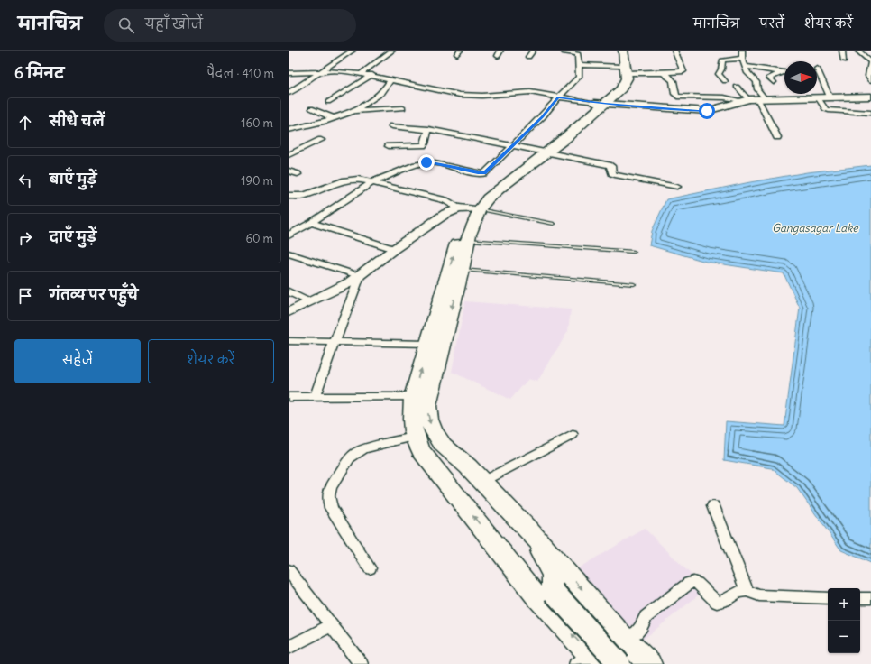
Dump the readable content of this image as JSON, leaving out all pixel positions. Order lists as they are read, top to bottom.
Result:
{
  "water": ["Gangasagar Lake"],
  "north": "right",
  "page": {
    "header": "मानचित्र",
    "search": "यहाँ खोजें",
    "nav": ["मानचित्र", "परतें", "शेयर करें"],
    "heading": ["6 मिनट", "पैदल · 410 m"],
    "list": [
      ["सीधे चलें", "160 m"],
      ["बाएँ मुड़ें", "190 m"],
      ["दाएँ मुड़ें", "60 m"],
      "गंतव्य पर पहुँचे"
    ],
    "buttons": ["सहेजें", "शेयर करें"],
    "map_buttons": ["+", "−"]
  }
}
